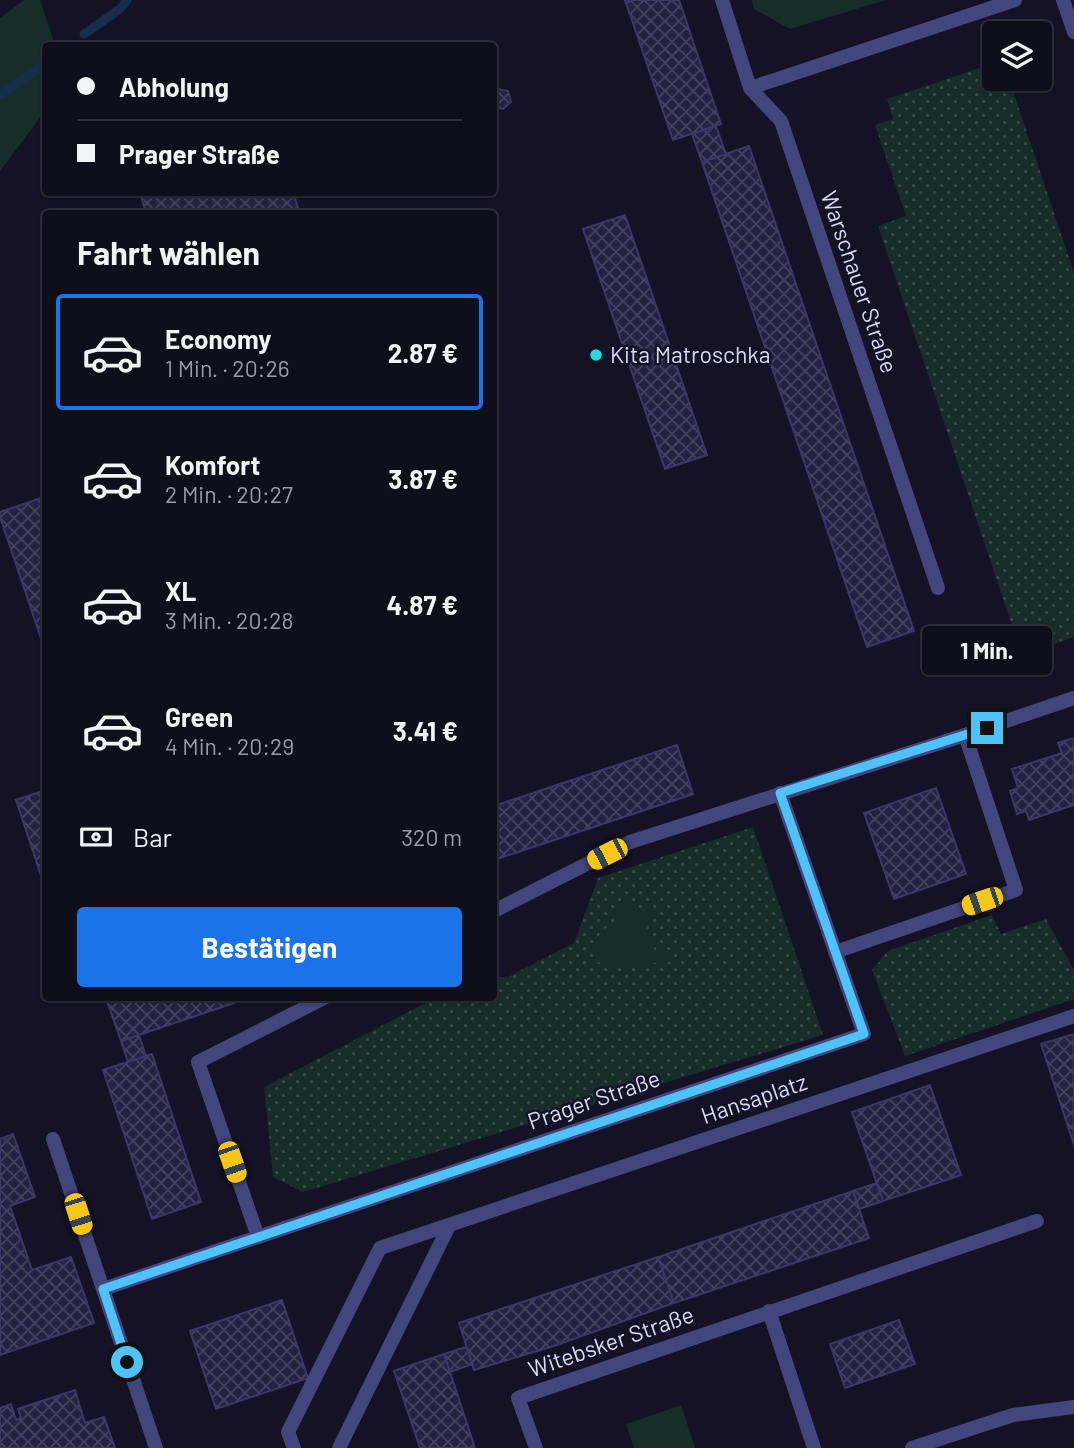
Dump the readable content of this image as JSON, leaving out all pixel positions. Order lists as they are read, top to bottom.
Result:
{
  "streets": {
    "street": [
      "Warschauer Straße",
      "Hansaplatz",
      "Prager Straße",
      "Witebsker Straße"
    ]
  },
  "places": ["Kita Matroschka"],
  "page": {
    "banner": ["Abholung", "Prager Straße"],
    "heading": "Fahrt wählen",
    "list": [
      {
        "name": "Economy",
        "note": "1 Min. · 20:26",
        "value": "2.87 €"
      },
      {
        "name": "Komfort",
        "note": "2 Min. · 20:27",
        "value": "3.87 €"
      },
      {
        "name": "XL",
        "note": "3 Min. · 20:28",
        "value": "4.87 €"
      },
      {
        "name": "Green",
        "note": "4 Min. · 20:29",
        "value": "3.41 €"
      }
    ],
    "bubble": "1 Min.",
    "pay": ["Bar", "320 m"],
    "buttons": "Bestätigen"
  }
}
